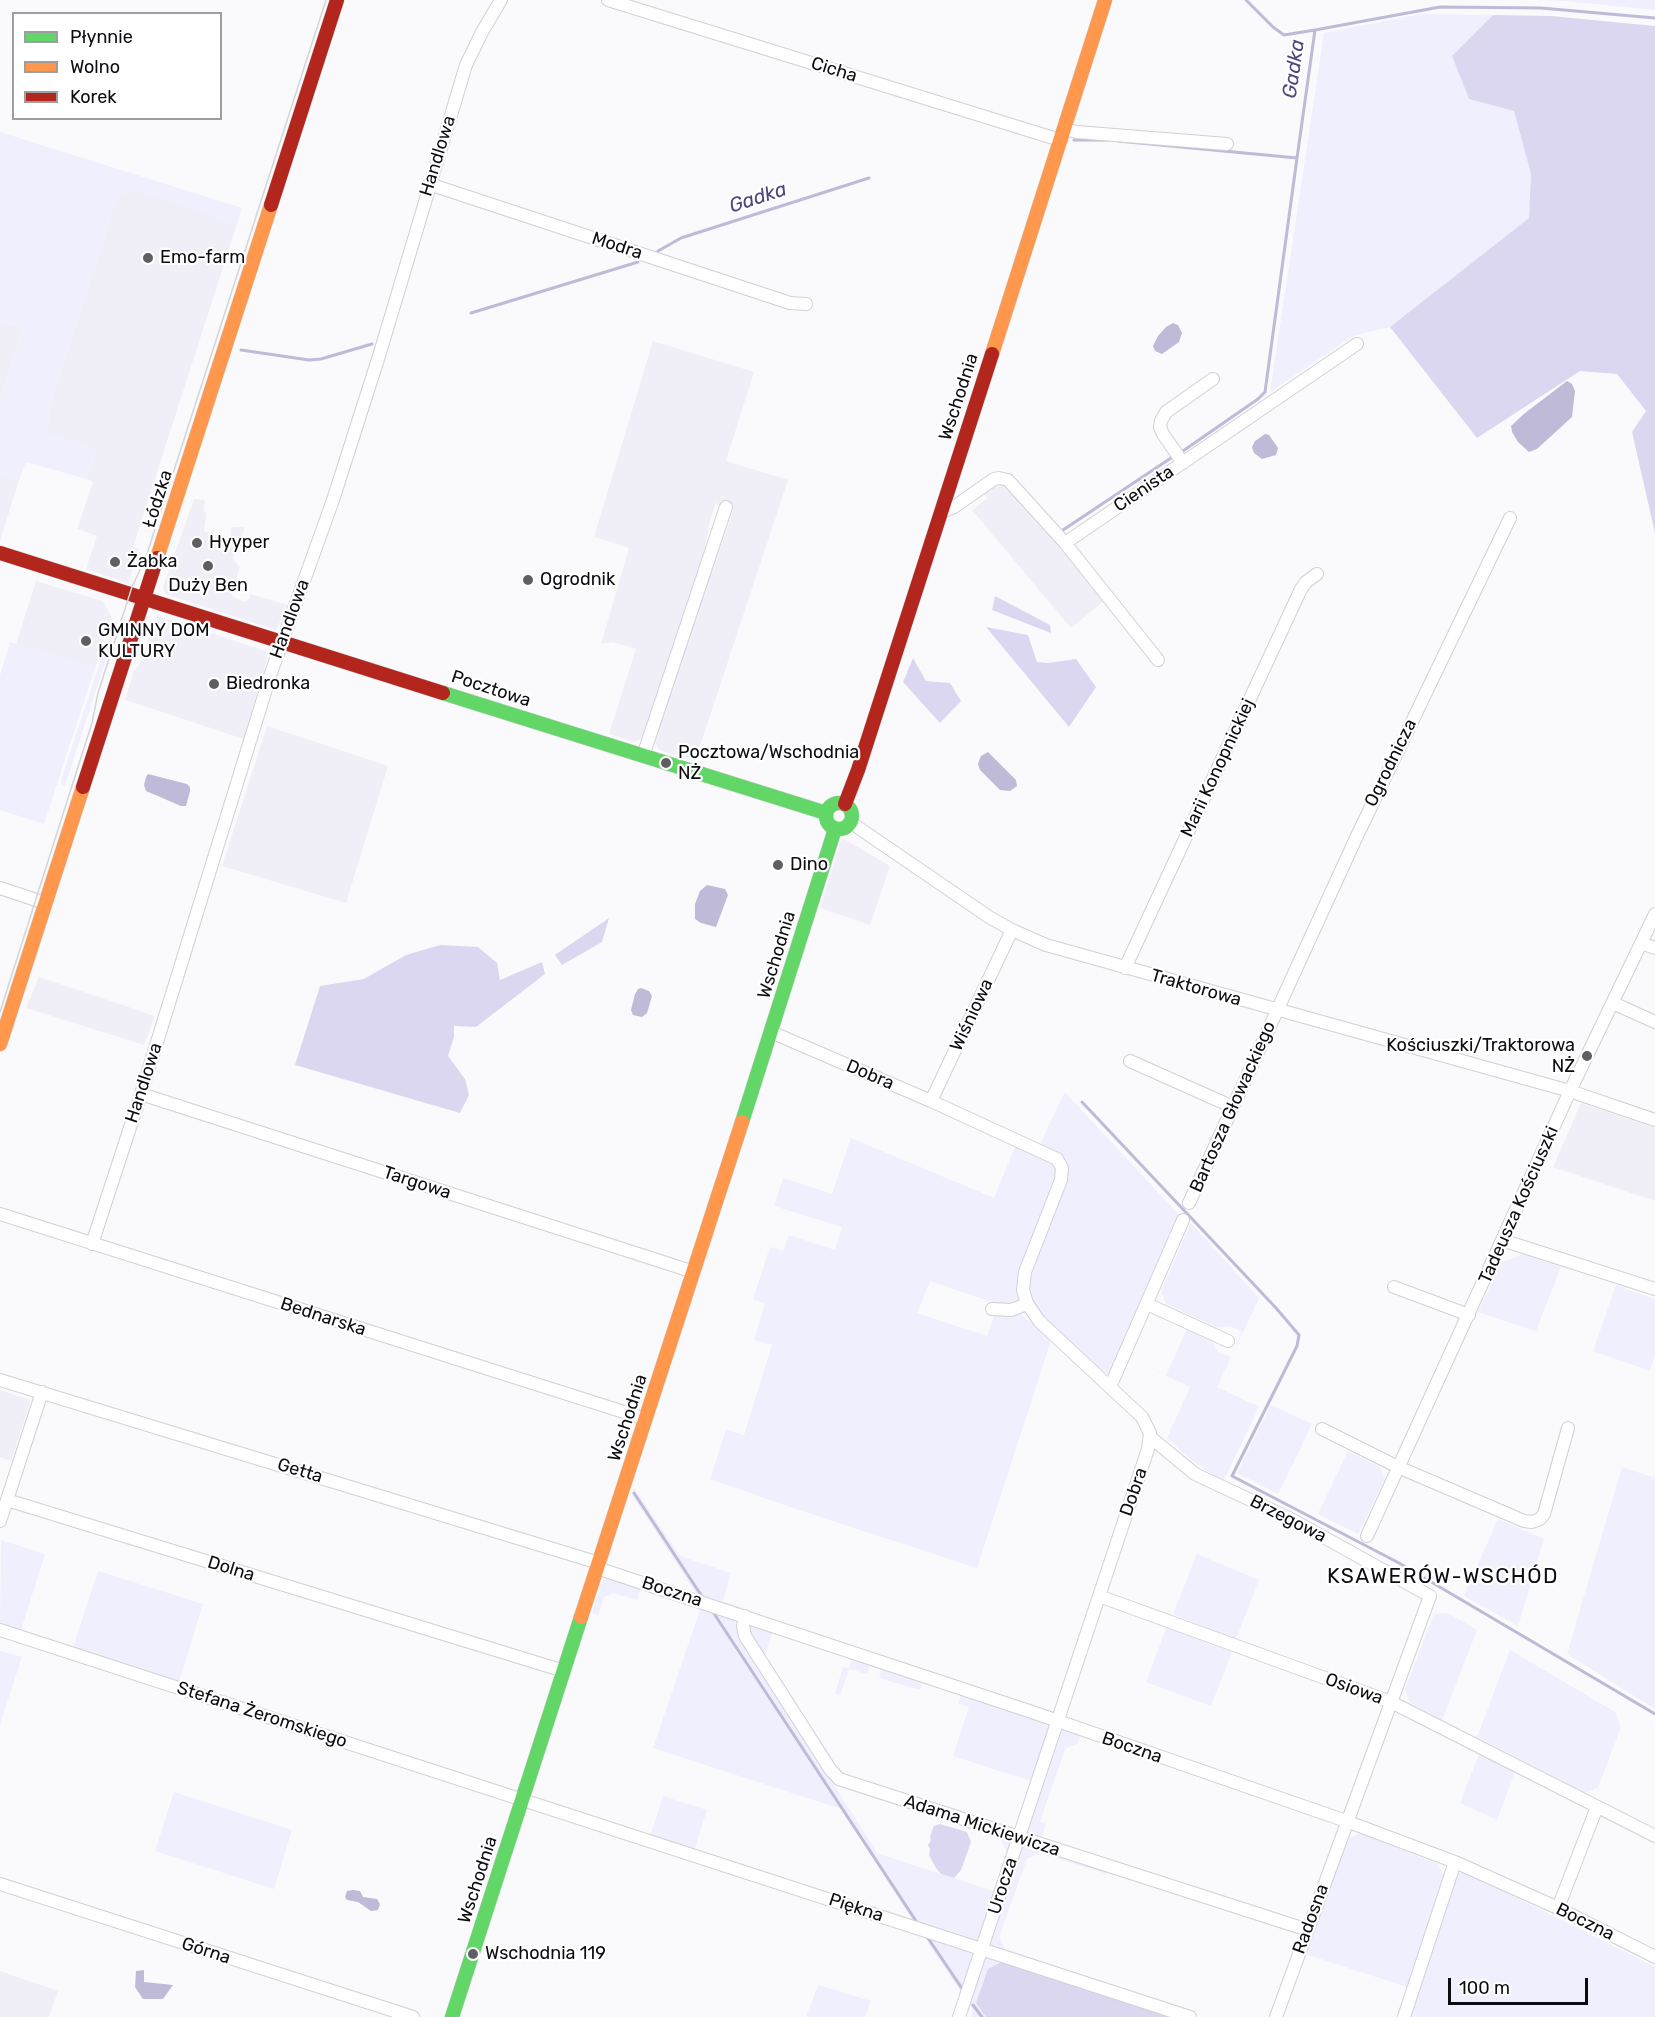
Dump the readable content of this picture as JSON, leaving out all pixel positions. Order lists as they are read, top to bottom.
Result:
{
  "streets": {
    "street": [
      "Cicha",
      "Handlowa",
      "Modra",
      "Wschodnia",
      "Cienista",
      "Łódzka",
      "Pocztowa",
      "Ogrodnicza",
      "Marii Konopnickiej",
      "Traktorowa",
      "Wiśniowa",
      "Dobra",
      "Bartosza Głowackiego",
      "Targowa",
      "Tadeusza Kościuszki",
      "Bednarska",
      "Getta",
      "Brzegowa",
      "Dolna",
      "Boczna",
      "Osiowa",
      "Stefana Żeromskiego",
      "Adama Mickiewicza",
      "Urocza",
      "Piękna",
      "Radosna",
      "Górna"
    ]
  },
  "crossings": [
    ["Cicha", "Wschodnia"],
    ["Handlowa", "Modra"],
    ["Handlowa", "Pocztowa"],
    ["Handlowa", "Targowa"],
    ["Handlowa", "Bednarska"],
    ["Wschodnia", "Pocztowa"],
    ["Wschodnia", "Traktorowa"],
    ["Wschodnia", "Dobra"],
    ["Wschodnia", "Targowa"],
    ["Wschodnia", "Bednarska"],
    ["Wschodnia", "Getta"],
    ["Wschodnia", "Dolna"],
    ["Wschodnia", "Boczna"],
    ["Wschodnia", "Stefana Żeromskiego"],
    ["Wschodnia", "Piękna"],
    ["Łódzka", "Pocztowa"],
    ["Pocztowa", "Traktorowa"],
    ["Ogrodnicza", "Traktorowa"],
    ["Ogrodnicza", "Bartosza Głowackiego"],
    ["Marii Konopnickiej", "Traktorowa"],
    ["Traktorowa", "Wiśniowa"],
    ["Traktorowa", "Bartosza Głowackiego"],
    ["Traktorowa", "Tadeusza Kościuszki"],
    ["Wiśniowa", "Dobra"],
    ["Dobra", "Brzegowa"],
    ["Dobra", "Boczna"],
    ["Dobra", "Osiowa"],
    ["Dobra", "Urocza"],
    ["Getta", "Boczna"],
    ["Brzegowa", "Radosna"],
    ["Boczna", "Adama Mickiewicza"],
    ["Boczna", "Urocza"],
    ["Boczna", "Radosna"],
    ["Osiowa", "Radosna"],
    ["Stefana Żeromskiego", "Piękna"],
    ["Adama Mickiewicza", "Urocza"],
    ["Adama Mickiewicza", "Radosna"],
    ["Urocza", "Piękna"]
  ],
  "districts": ["KSAWERÓW-WSCHÓD"],
  "water": ["Gadka"],
  "places": [
    "Emo-farm",
    "Hyyper",
    "Żabka",
    "Duży Ben",
    "Ogrodnik",
    "GMINNY DOM KULTURY",
    "Biedronka",
    "Pocztowa/Wschodnia NŻ",
    "Dino",
    "Kościuszki/Traktorowa NŻ",
    "Wschodnia 119"
  ],
  "legend": ["Płynnie", "Wolno", "Korek"],
  "scale_bar": "100 m"
}
